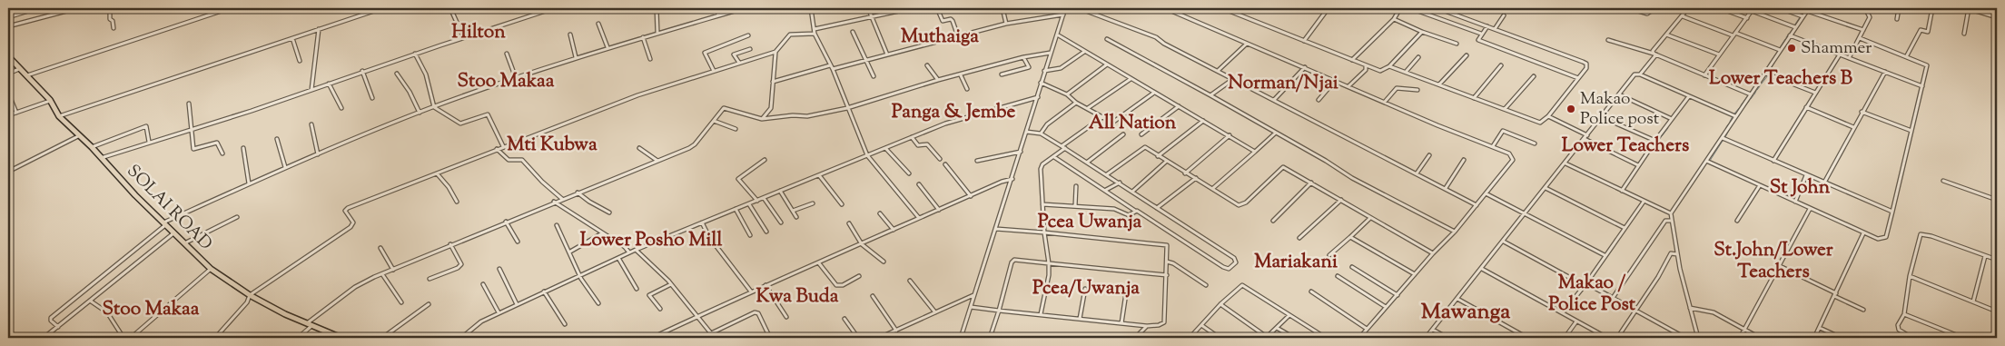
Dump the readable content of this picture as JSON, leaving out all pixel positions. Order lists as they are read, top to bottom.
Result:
{
  "streets": {
    "highway": ["SOLAI ROAD"]
  },
  "districts": [
    "Hilton",
    "Muthaiga",
    "Lower Teachers B",
    "Stoo Makaa",
    "Norman/Njai",
    "Panga & Jembe",
    "All Nation",
    "Mti Kubwa",
    "Lower Teachers",
    "St John",
    "Pcea Uwanja",
    "Lower Posho Mill",
    "St.John/Lower Teachers",
    "Mariakani",
    "Makao / Police Post",
    "Pcea/Uwanja",
    "Kwa Buda",
    "Stoo Makaa",
    "Mawanga"
  ],
  "places": ["Shammer", "Makao Police post"]
}
